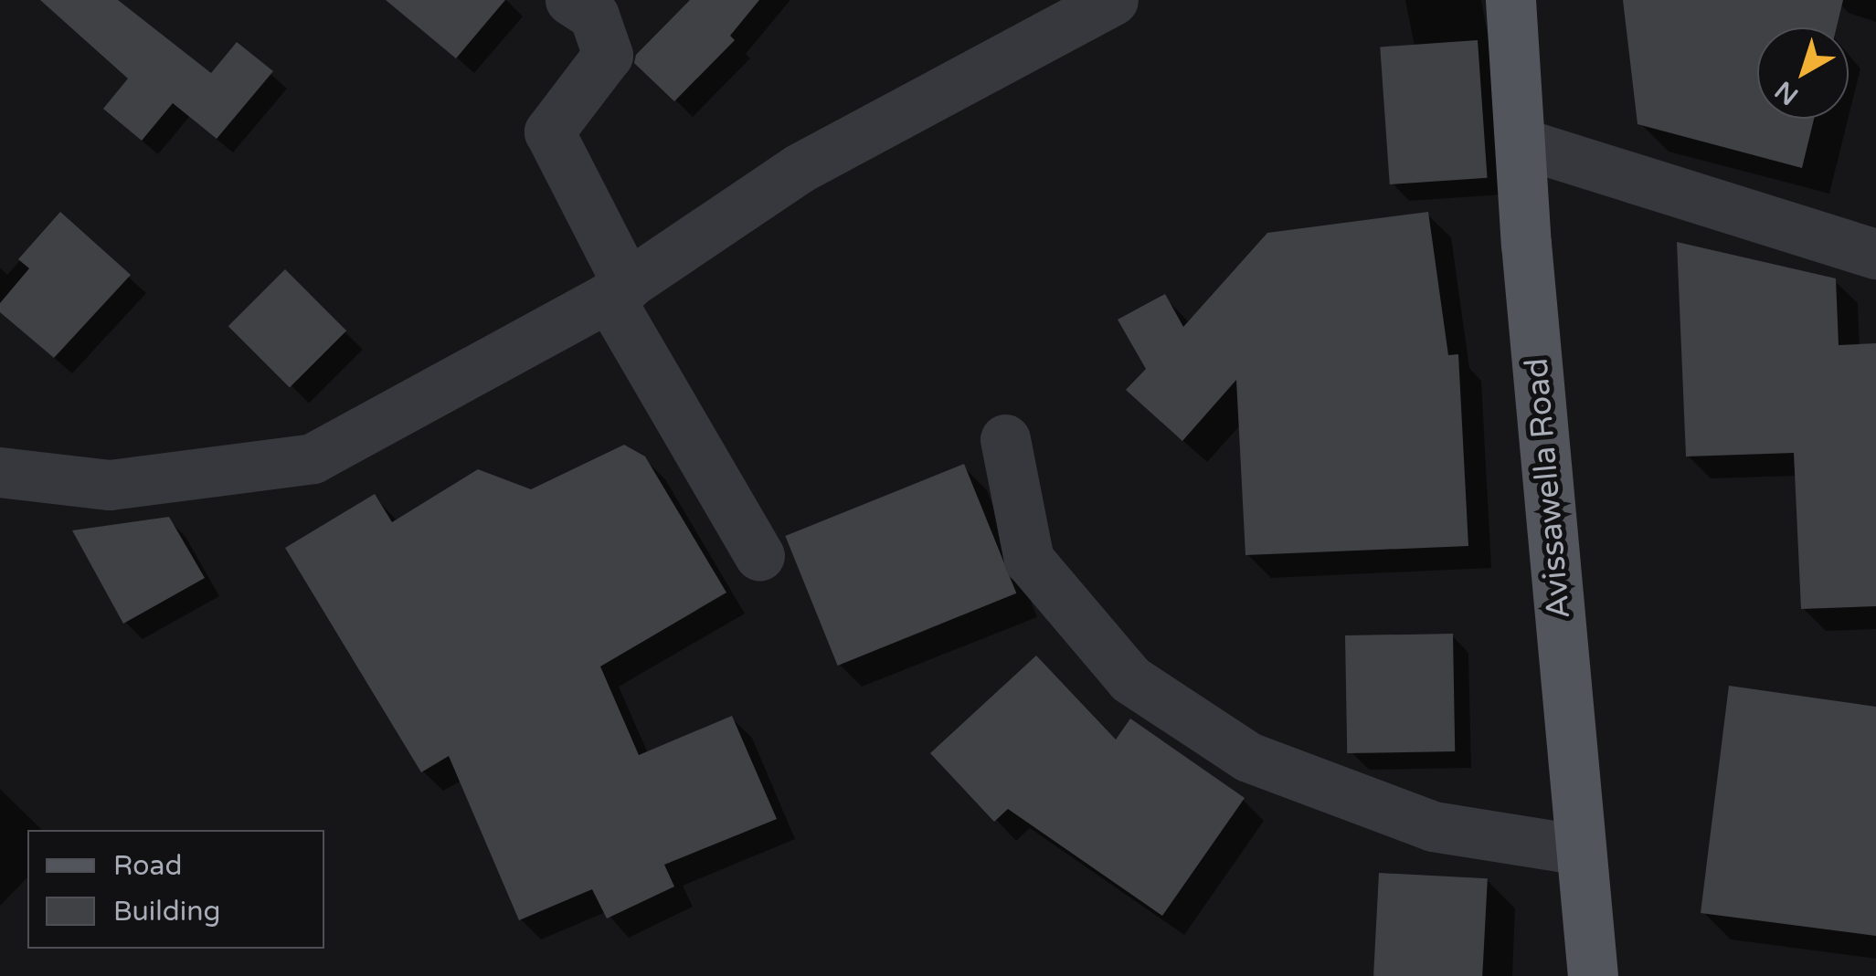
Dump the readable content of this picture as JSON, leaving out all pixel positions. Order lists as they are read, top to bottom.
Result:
{
  "streets": {
    "main road": ["Avissawella Road"]
  },
  "legend": ["Road", "Building"],
  "north": "bottom left"
}
